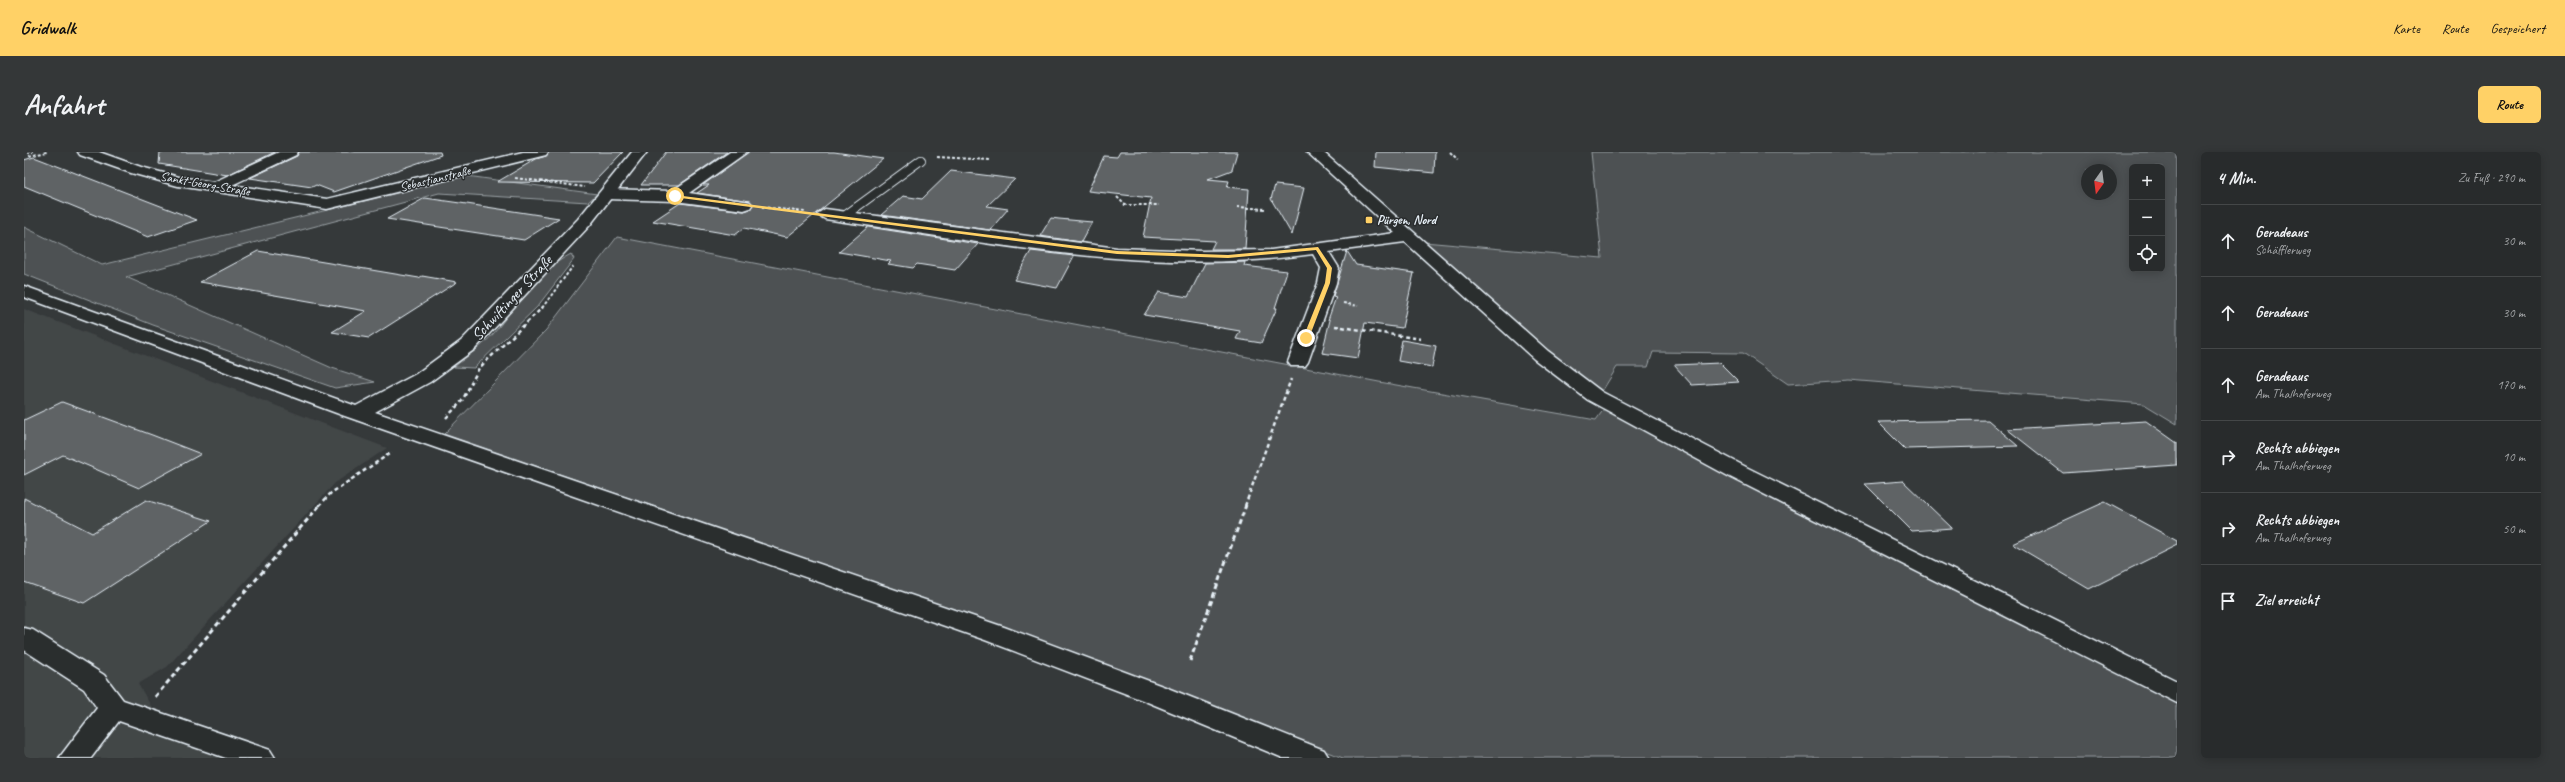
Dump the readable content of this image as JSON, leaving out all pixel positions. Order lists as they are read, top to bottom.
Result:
{
  "streets": {
    "street": ["Sebastianstraße", "Sankt-Georg-Straße", "Schwiftinger Straße"]
  },
  "crossings": [
    ["Sebastianstraße", "Sankt-Georg-Straße"]
  ],
  "places": {
    "transit": ["Pürgen, Nord"]
  },
  "north": "bottom",
  "page": {
    "header": "Gridwalk",
    "nav": ["Karte", "Route", "Gespeichert"],
    "buttons": "Route",
    "title": "Anfahrt",
    "heading": ["4 Min.", "Zu Fuß · 290 m"],
    "map_buttons": ["+", "−"],
    "list": [
      ["Geradeaus", "Schäfflerweg", "30 m"],
      ["Geradeaus", "30 m"],
      ["Geradeaus", "Am Thalhoferweg", "170 m"],
      ["Rechts abbiegen", "Am Thalhoferweg", "10 m"],
      ["Rechts abbiegen", "Am Thalhoferweg", "50 m"],
      "Ziel erreicht"
    ]
  }
}
